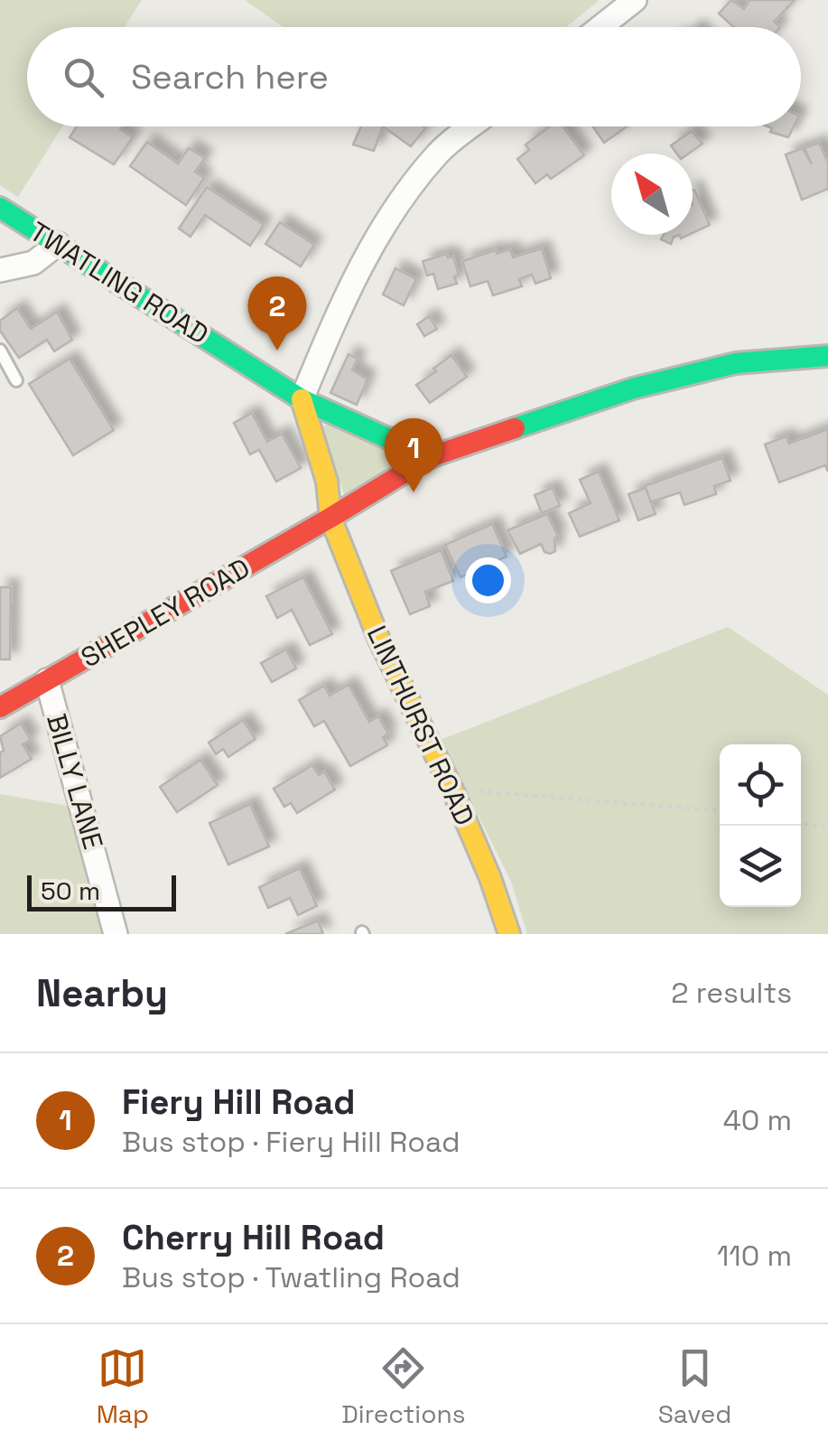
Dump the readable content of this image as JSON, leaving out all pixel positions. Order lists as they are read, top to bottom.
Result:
{
  "streets": {
    "street": [
      "TWATLING ROAD",
      "SHEPLEY ROAD",
      "LINTHURST ROAD",
      "BILLY LANE"
    ]
  },
  "crossings": [
    ["TWATLING ROAD", "SHEPLEY ROAD"],
    ["TWATLING ROAD", "LINTHURST ROAD"],
    ["SHEPLEY ROAD", "LINTHURST ROAD"],
    ["SHEPLEY ROAD", "BILLY LANE"]
  ],
  "scale_bar": "50 m",
  "north": "top left",
  "page": {
    "search": "Search here",
    "pins": ["2", "1"],
    "scale": "50 m",
    "heading": ["Nearby", "2 results"],
    "list": [
      {
        "mark": "1",
        "name": "Fiery Hill Road",
        "note": "Bus stop · Fiery Hill Road",
        "value": "40 m"
      },
      {
        "mark": "2",
        "name": "Cherry Hill Road",
        "note": "Bus stop · Twatling Road",
        "value": "110 m"
      }
    ],
    "nav": ["Map", "Directions", "Saved"]
  }
}
